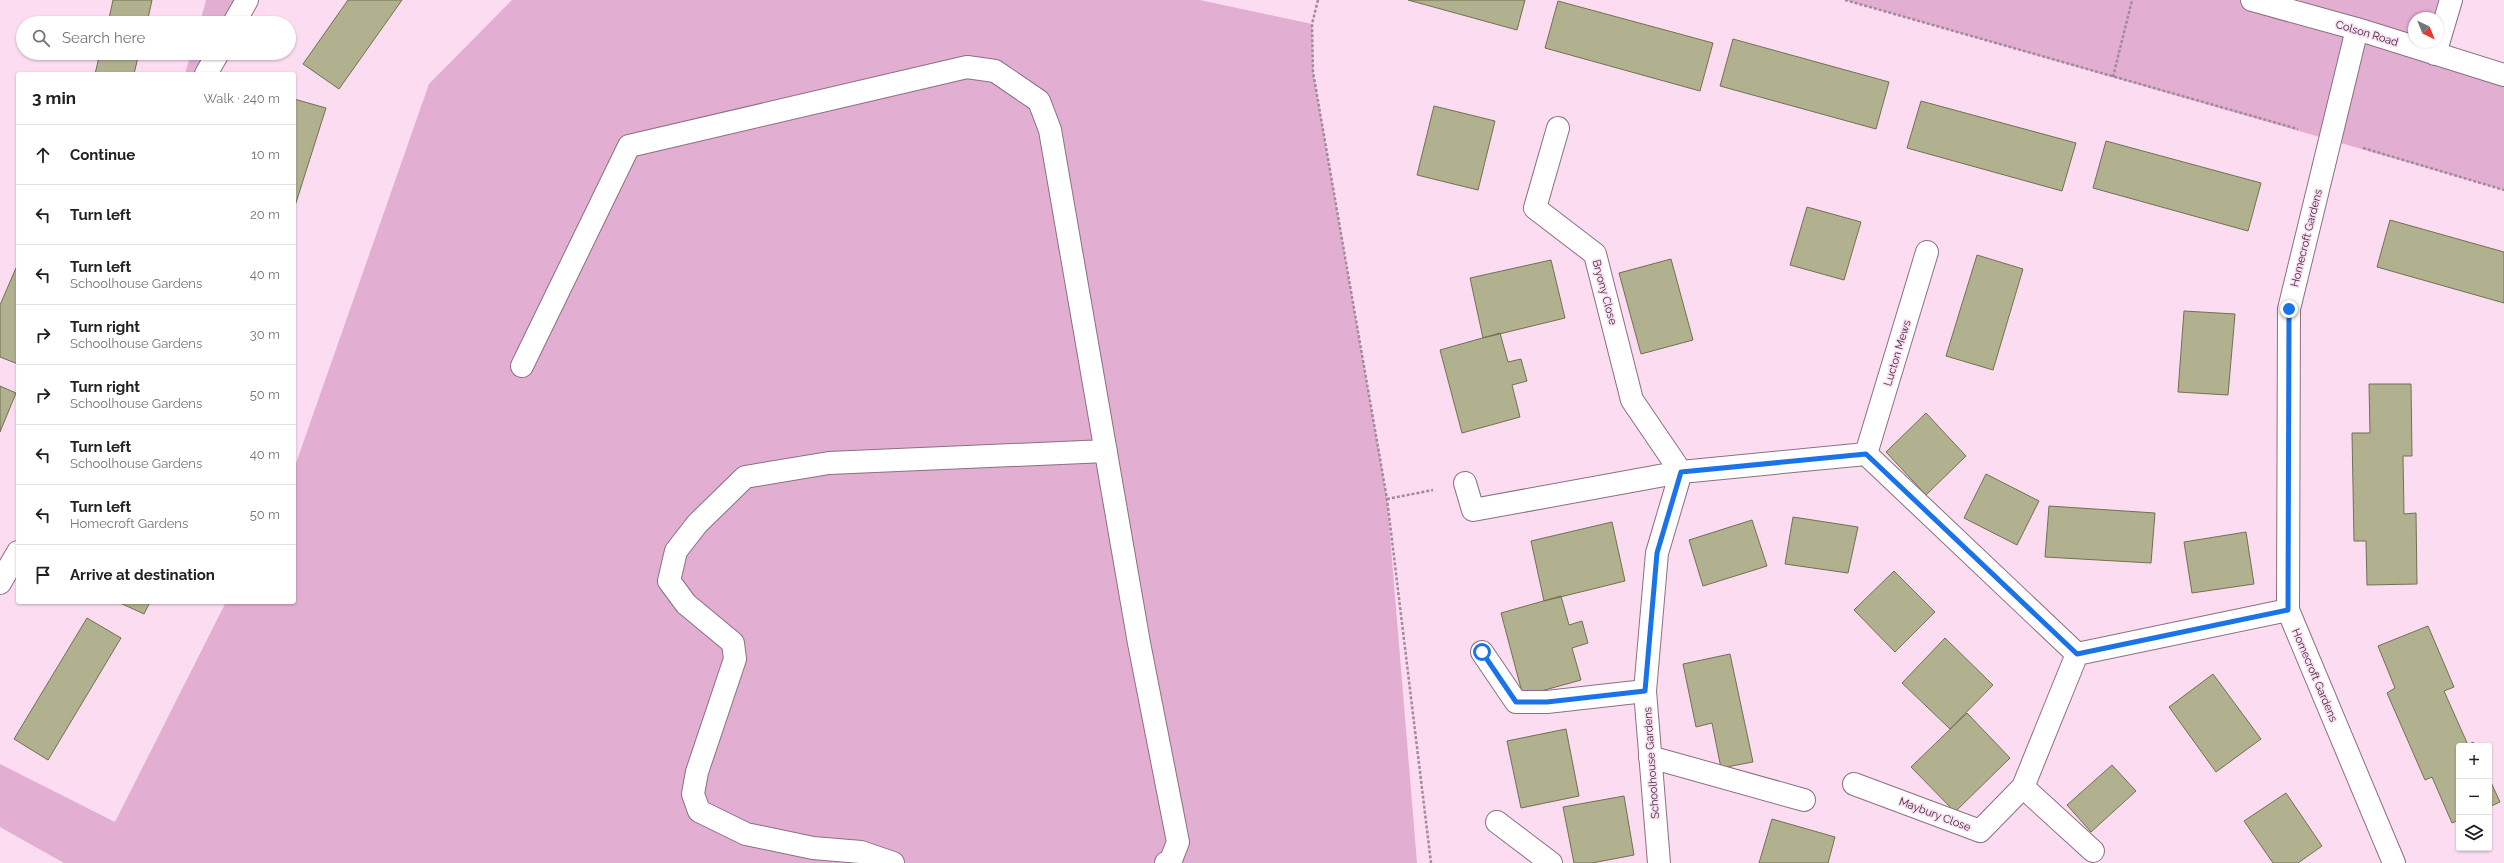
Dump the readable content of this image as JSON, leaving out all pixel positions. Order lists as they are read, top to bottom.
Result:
{
  "streets": {
    "street": [
      "Colson Road",
      "Homecroft Gardens",
      "Bryony Close",
      "Lucton Mews",
      "Schoolhouse Gardens",
      "Maybury Close"
    ]
  },
  "crossings": [
    ["Colson Road", "Homecroft Gardens"],
    ["Bryony Close", "Schoolhouse Gardens"]
  ],
  "north": "bottom right",
  "page": {
    "search": "Search here",
    "heading": ["3 min", "Walk · 240 m"],
    "list": [
      ["Continue", "10 m"],
      ["Turn left", "20 m"],
      ["Turn left", "Schoolhouse Gardens", "40 m"],
      ["Turn right", "Schoolhouse Gardens", "30 m"],
      ["Turn right", "Schoolhouse Gardens", "50 m"],
      ["Turn left", "Schoolhouse Gardens", "40 m"],
      ["Turn left", "Homecroft Gardens", "50 m"],
      "Arrive at destination"
    ],
    "map_buttons": ["+", "−"]
  }
}
